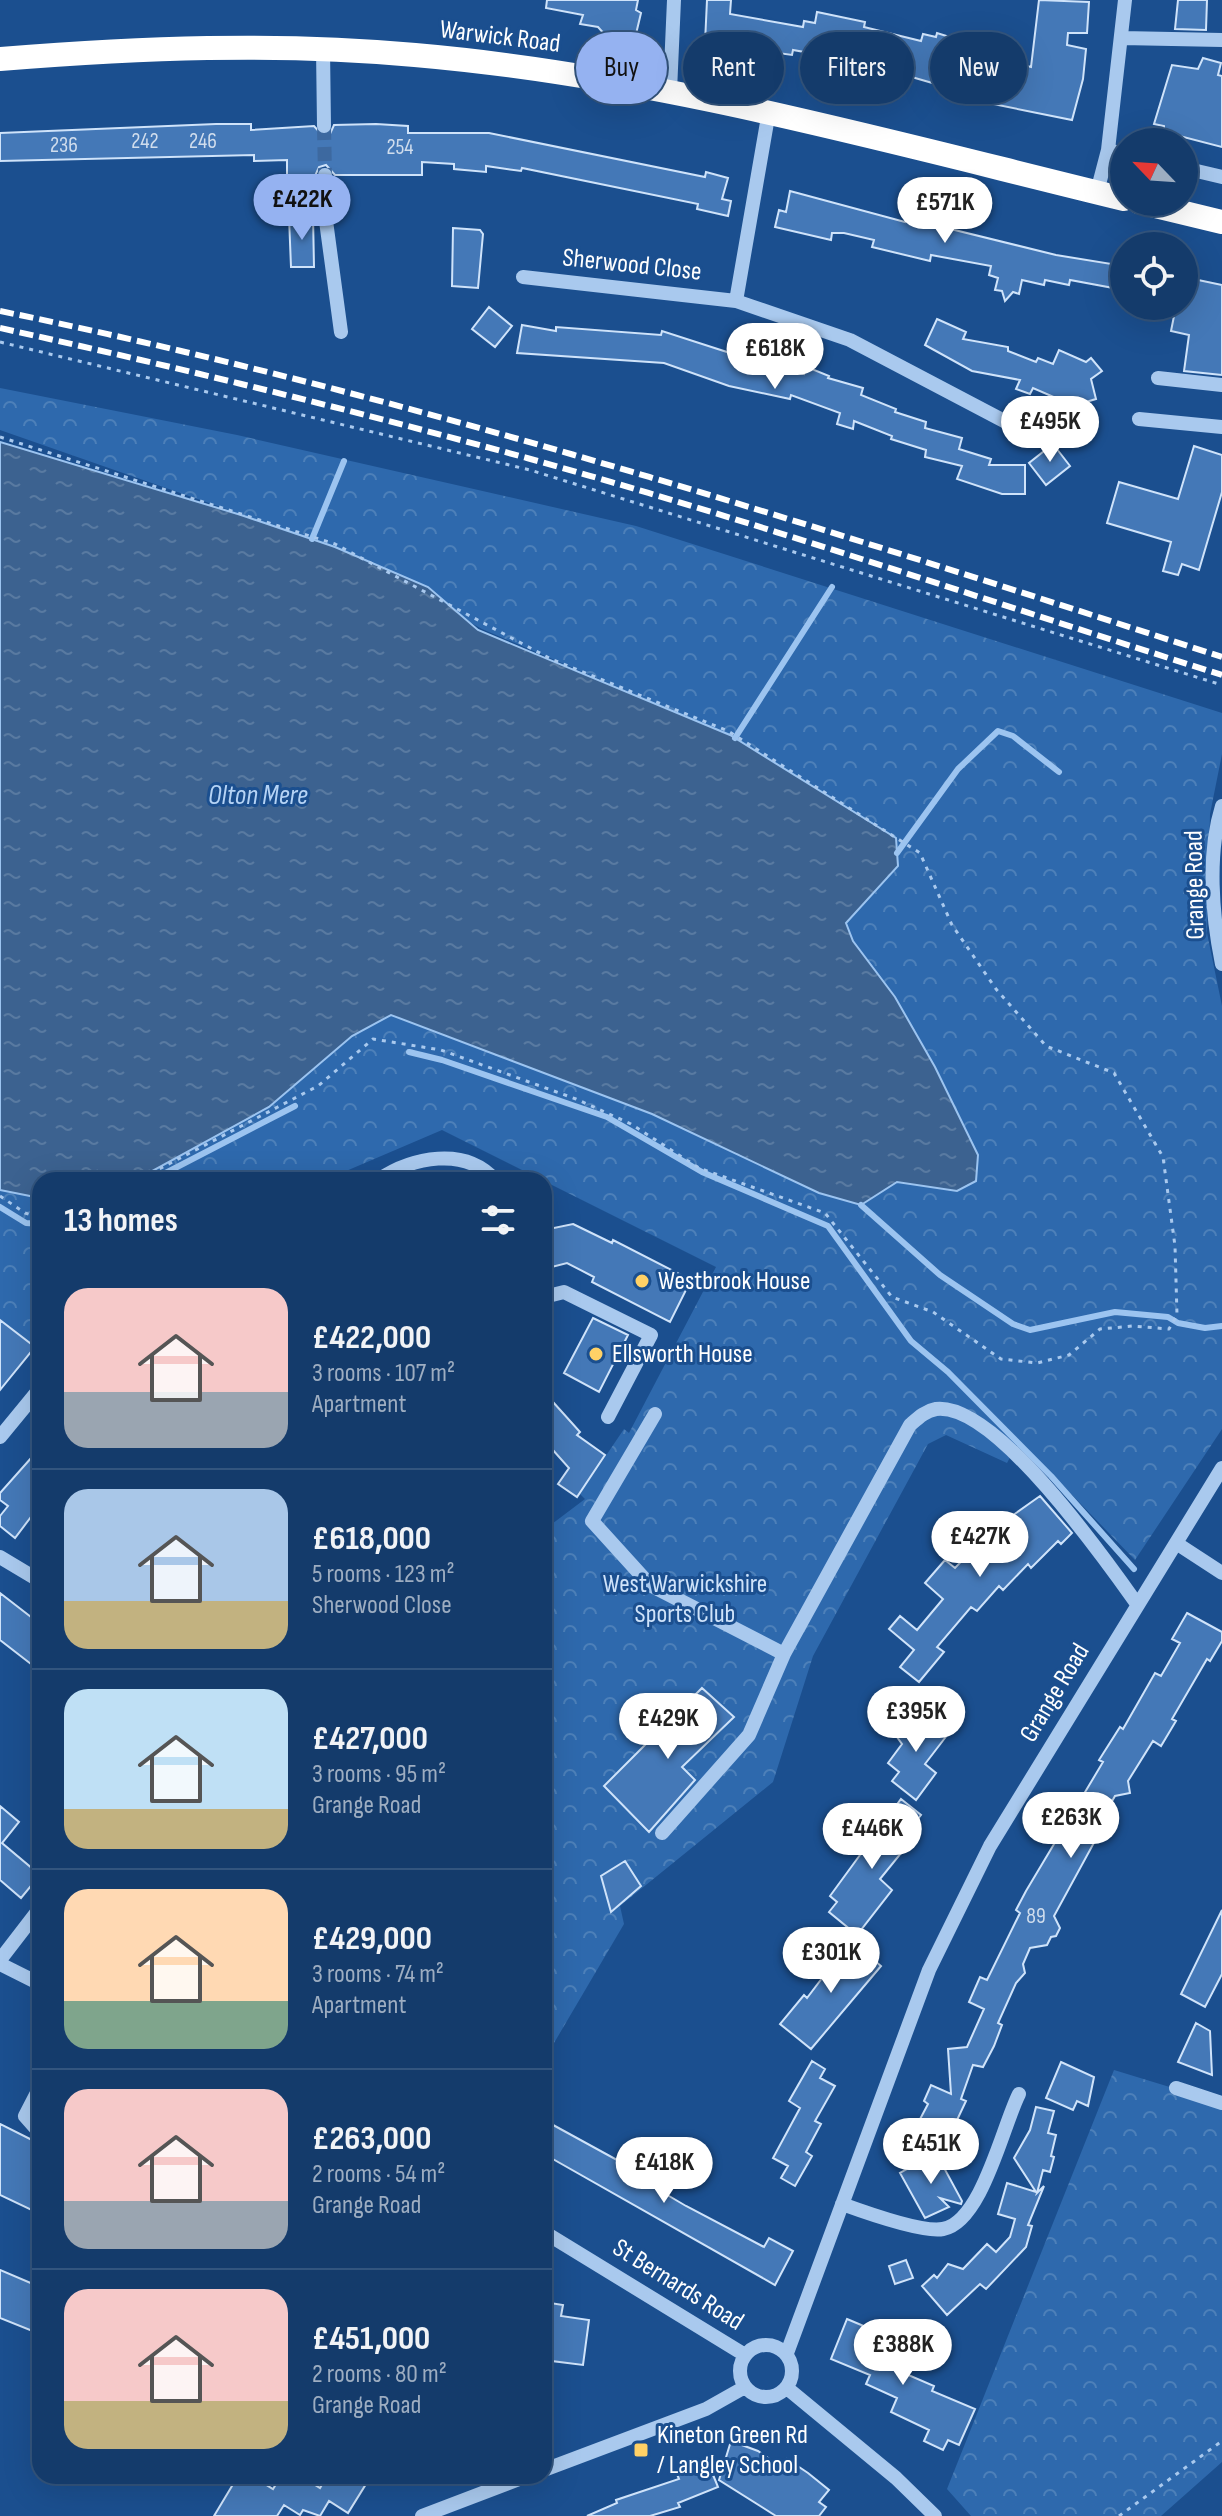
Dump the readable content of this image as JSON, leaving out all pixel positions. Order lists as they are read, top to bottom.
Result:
{
  "streets": {
    "highway": ["Warwick Road"],
    "street": ["Sherwood Close", "Grange Road", "St Bernards Road"]
  },
  "crossings": [
    ["Warwick Road", "Sherwood Close"],
    ["Grange Road", "St Bernards Road"]
  ],
  "water": ["Olton Mere"],
  "parks": ["West Warwickshire Sports Club"],
  "places": {
    "other": ["Westbrook House", "Ellsworth House"],
    "transit": ["Kineton Green Rd / Langley School"]
  },
  "house_numbers": [
    "242",
    "246",
    "236",
    "254",
    "89"
  ],
  "north": "top left",
  "page": {
    "chip": [
      "Buy",
      "Rent",
      "Filters",
      "New"
    ],
    "price": [
      "£422K",
      "£571K",
      "£618K",
      "£495K",
      "£427K",
      "£395K",
      "£429K",
      "£263K",
      "£446K",
      "£301K",
      "£451K",
      "£418K",
      "£388K"
    ],
    "heading": "13 homes",
    "list": [
      {
        "name": "£422,000",
        "note": "3 rooms · 107 m² · Apartment"
      },
      {
        "name": "£618,000",
        "note": "5 rooms · 123 m² · Sherwood Close"
      },
      {
        "name": "£427,000",
        "note": "3 rooms · 95 m² · Grange Road"
      },
      {
        "name": "£429,000",
        "note": "3 rooms · 74 m² · Apartment"
      },
      {
        "name": "£263,000",
        "note": "2 rooms · 54 m² · Grange Road"
      },
      {
        "name": "£451,000",
        "note": "2 rooms · 80 m² · Grange Road"
      }
    ]
  }
}
